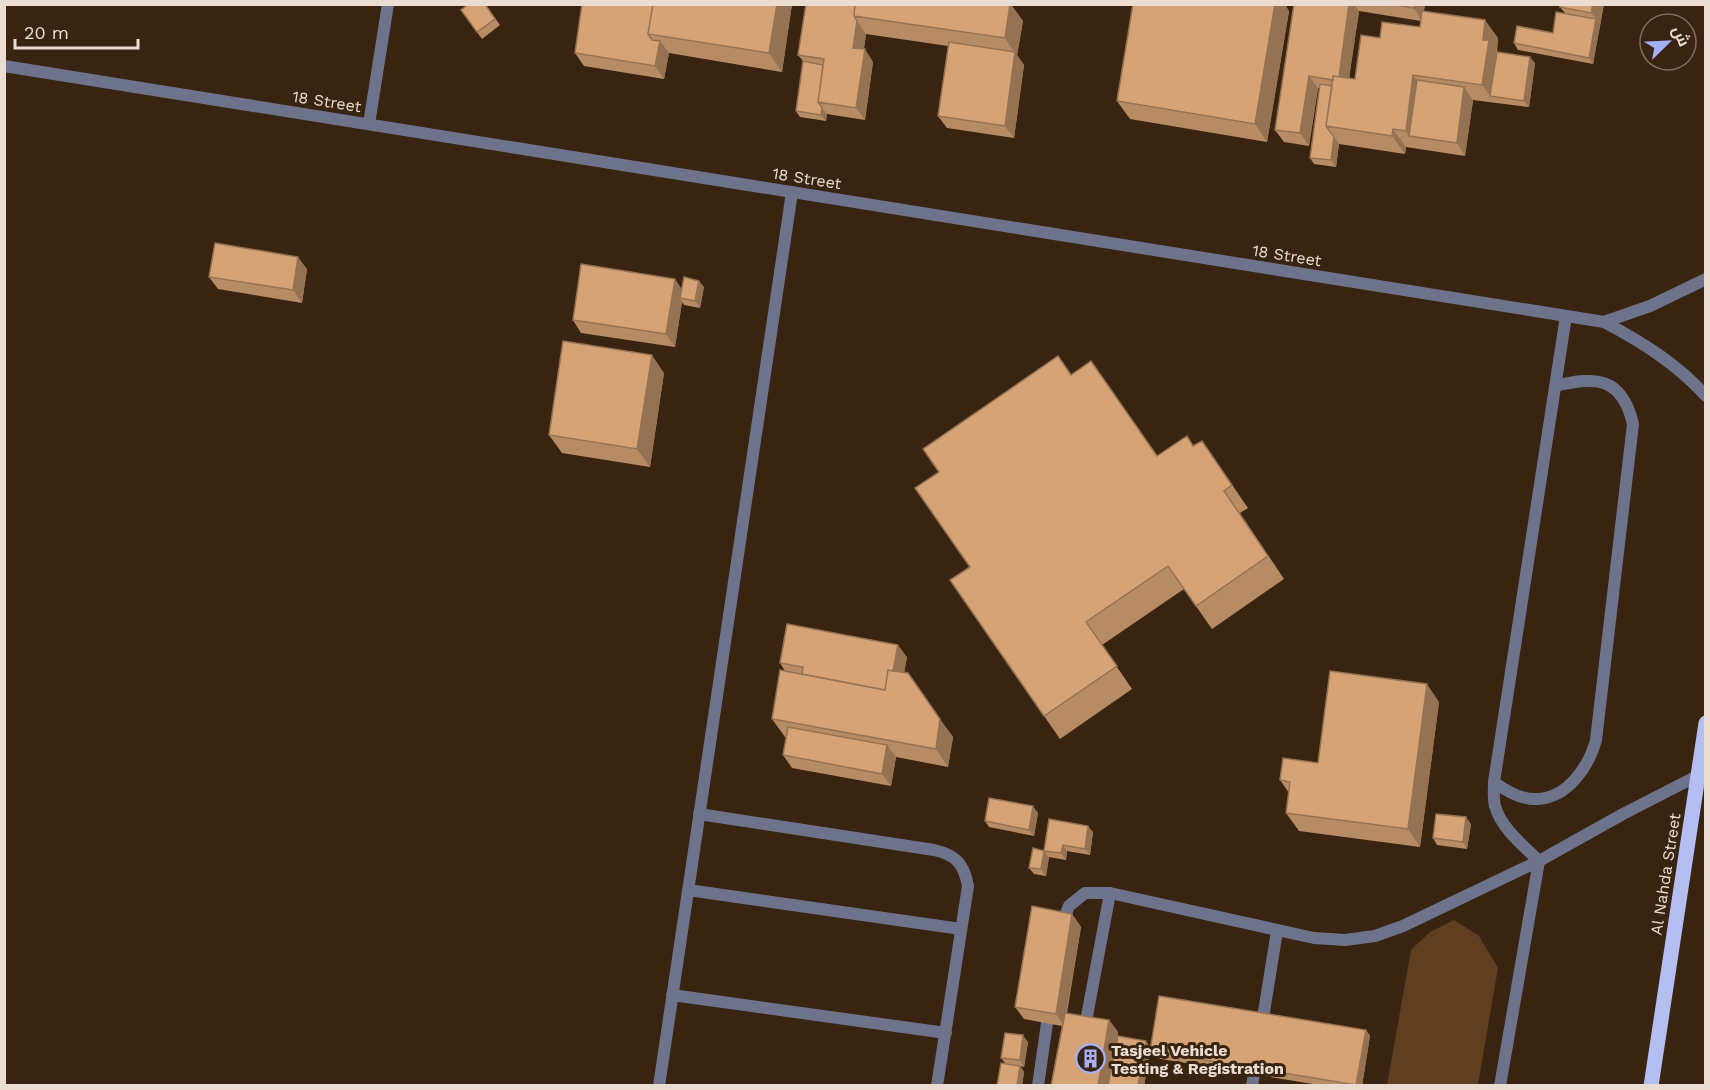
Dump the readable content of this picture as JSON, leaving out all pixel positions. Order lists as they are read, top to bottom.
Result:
{
  "streets": {
    "main road": ["Al Nahda Street"],
    "street": ["18 Street"]
  },
  "places": {
    "building": ["Tasjeel Vehicle Testing & Registration"]
  },
  "scale_bar": "20 m",
  "north": "top right"
}
